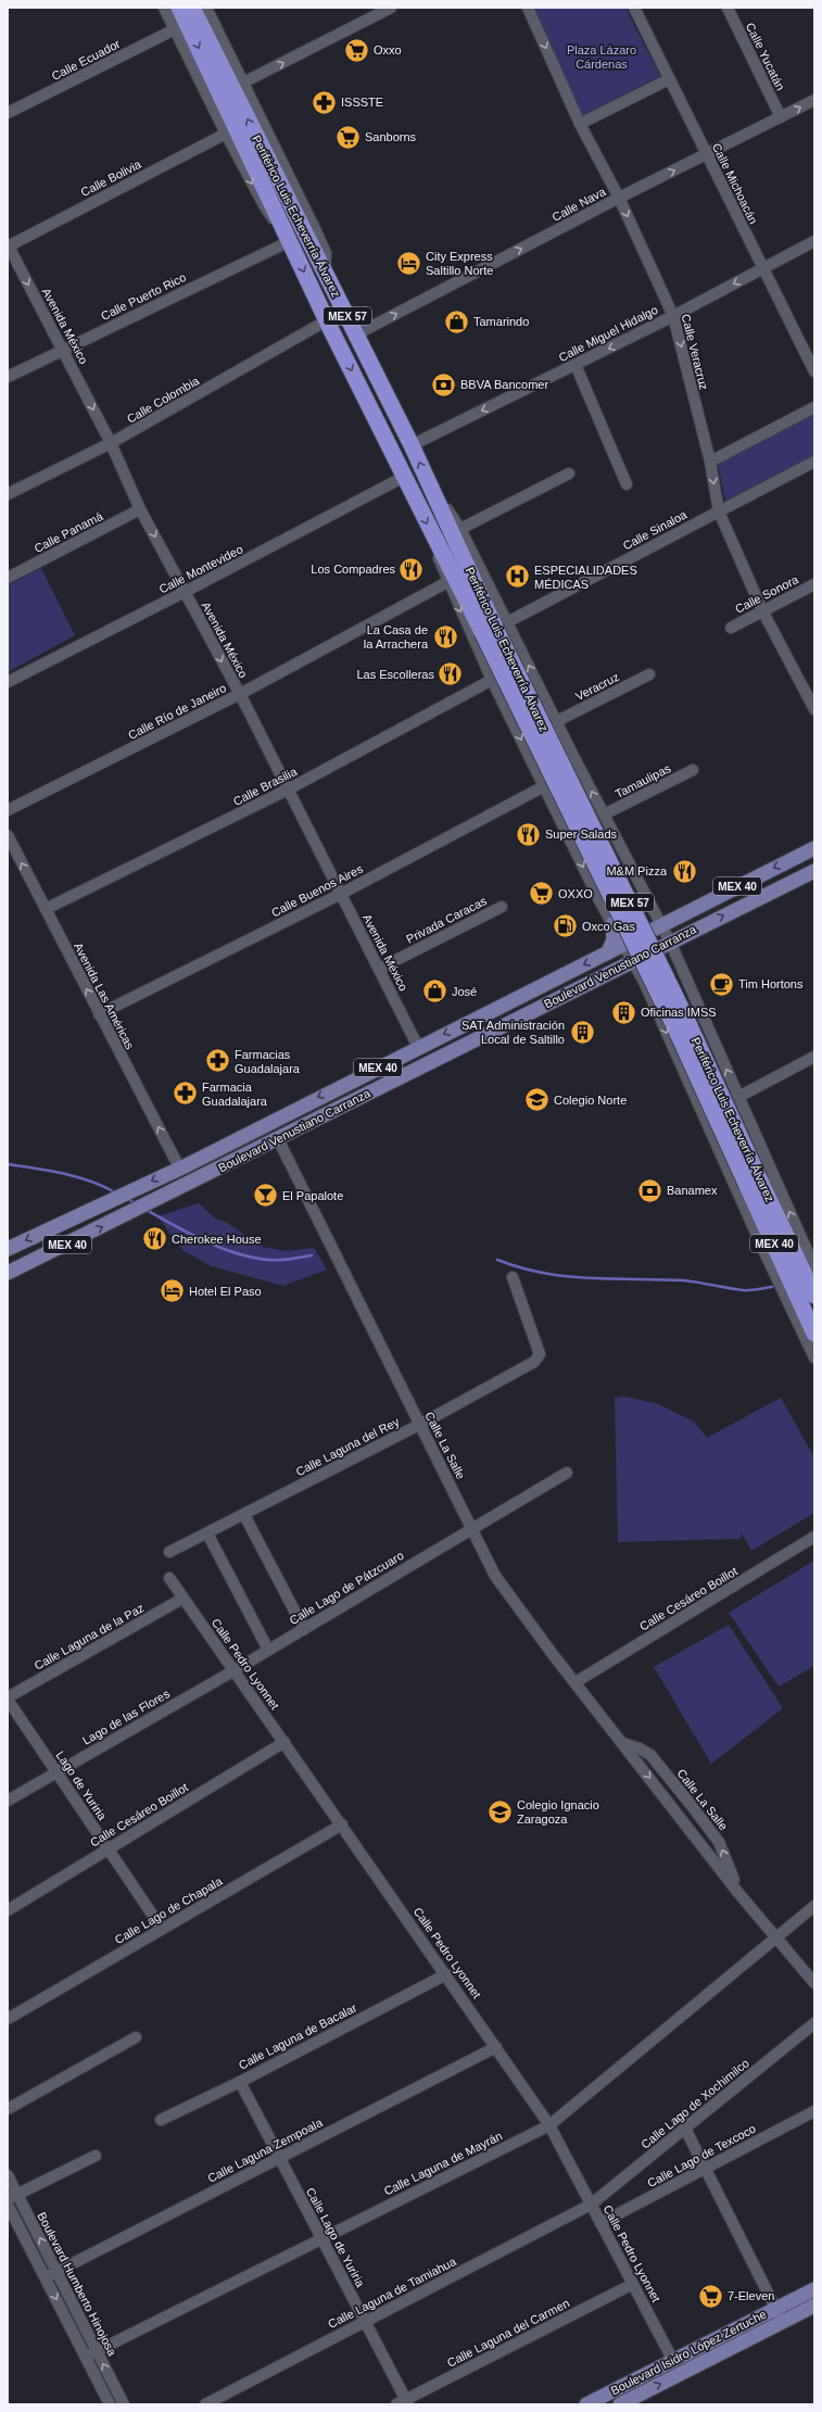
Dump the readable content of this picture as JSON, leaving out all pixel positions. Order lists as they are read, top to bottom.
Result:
{
  "streets": {
    "highway": ["Periférico Luis Echeverría Álvarez", "MEX 57", "MEX 40"],
    "main road": ["Boulevard Venustiano Carranza", "Boulevard Isidro López Zertuche"],
    "street": [
      "Calle Yucatán",
      "Calle Ecuador",
      "Calle Bolivia",
      "Calle Michoacán",
      "Calle Nava",
      "Calle Puerto Rico",
      "Avenida México",
      "Calle Miguel Hidalgo",
      "Calle Veracruz",
      "Calle Colombia",
      "Calle Sinaloa",
      "Calle Panamá",
      "Calle Montevideo",
      "Calle Sonora",
      "Veracruz",
      "Calle Río de Janeiro",
      "Tamaulipas",
      "Calle Brasilia",
      "Calle Buenos Aires",
      "Privada Caracas",
      "Avenida Las Américas",
      "Calle La Salle",
      "Calle Laguna del Rey",
      "Calle Lago de Pátzcuaro",
      "Calle Cesáreo Boillot",
      "Calle Laguna de la Paz",
      "Calle Pedro Lyonnet",
      "Lago de las Flores",
      "Lago de Yuriria",
      "Calle Lago de Chapala",
      "Calle Laguna de Bacalar",
      "Calle Lago de Xochimilco",
      "Calle Laguna Zempoala",
      "Calle Lago de Texcoco",
      "Calle Laguna de Mayrán",
      "Calle Lago de Yuriria",
      "Boulevard Humberto Hinojosa",
      "Calle Laguna de Tamiahua",
      "Calle Laguna del Carmen"
    ]
  },
  "crossings": [
    ["Calle Yucatán", "Calle Nava"],
    ["Calle Bolivia", "Avenida México"],
    ["Calle Michoacán", "Calle Nava"],
    ["Calle Michoacán", "Calle Miguel Hidalgo"],
    ["Calle Nava", "Periférico Luis Echeverría Álvarez"],
    ["Calle Nava", "Calle Veracruz"],
    ["Periférico Luis Echeverría Álvarez", "Calle Puerto Rico"],
    ["Periférico Luis Echeverría Álvarez", "Calle Miguel Hidalgo"],
    ["Periférico Luis Echeverría Álvarez", "Calle Colombia"],
    ["Periférico Luis Echeverría Álvarez", "Calle Sinaloa"],
    ["Periférico Luis Echeverría Álvarez", "Calle Montevideo"],
    ["Periférico Luis Echeverría Álvarez", "Calle Río de Janeiro"],
    ["Periférico Luis Echeverría Álvarez", "Calle Brasilia"],
    ["Periférico Luis Echeverría Álvarez", "Calle Buenos Aires"],
    ["Periférico Luis Echeverría Álvarez", "Boulevard Venustiano Carranza"],
    ["Calle Puerto Rico", "Avenida México"],
    ["Avenida México", "Calle Colombia"],
    ["Avenida México", "Calle Panamá"],
    ["Avenida México", "Calle Montevideo"],
    ["Avenida México", "Calle Río de Janeiro"],
    ["Avenida México", "Calle Brasilia"],
    ["Avenida México", "Calle Buenos Aires"],
    ["Avenida México", "Privada Caracas"],
    ["Avenida México", "Boulevard Venustiano Carranza"],
    ["Calle Miguel Hidalgo", "Calle Veracruz"],
    ["Calle Veracruz", "Calle Sinaloa"],
    ["Calle Veracruz", "Calle Sonora"],
    ["Calle Brasilia", "Avenida Las Américas"],
    ["Calle Buenos Aires", "Avenida Las Américas"],
    ["Boulevard Venustiano Carranza", "Avenida Las Américas"],
    ["Boulevard Venustiano Carranza", "Calle La Salle"],
    ["Calle La Salle", "Calle Laguna del Rey"],
    ["Calle La Salle", "Calle Lago de Pátzcuaro"],
    ["Calle La Salle", "Calle Cesáreo Boillot"],
    ["Calle La Salle", "Calle Laguna de Mayrán"],
    ["Calle Lago de Pátzcuaro", "Calle Pedro Lyonnet"],
    ["Calle Lago de Pátzcuaro", "Lago de las Flores"],
    ["Calle Cesáreo Boillot", "Calle Pedro Lyonnet"],
    ["Calle Cesáreo Boillot", "Lago de Yuriria"],
    ["Calle Laguna de la Paz", "Calle Pedro Lyonnet"],
    ["Calle Laguna de la Paz", "Lago de Yuriria"],
    ["Calle Pedro Lyonnet", "Lago de las Flores"],
    ["Calle Pedro Lyonnet", "Calle Lago de Chapala"],
    ["Calle Pedro Lyonnet", "Calle Laguna de Bacalar"],
    ["Calle Pedro Lyonnet", "Calle Lago de Xochimilco"],
    ["Calle Pedro Lyonnet", "Calle Laguna Zempoala"],
    ["Calle Pedro Lyonnet", "Calle Lago de Texcoco"],
    ["Calle Pedro Lyonnet", "Calle Laguna de Mayrán"],
    ["Calle Pedro Lyonnet", "Calle Laguna de Tamiahua"],
    ["Calle Pedro Lyonnet", "Calle Laguna del Carmen"],
    ["Calle Pedro Lyonnet", "Boulevard Isidro López Zertuche"],
    ["Lago de las Flores", "Lago de Yuriria"],
    ["Lago de Yuriria", "Calle Lago de Chapala"],
    ["Calle Laguna de Bacalar", "Calle Lago de Yuriria"],
    ["Calle Lago de Xochimilco", "Calle Laguna de Tamiahua"],
    ["Calle Laguna Zempoala", "Calle Lago de Yuriria"],
    ["Calle Laguna Zempoala", "Boulevard Humberto Hinojosa"],
    ["Calle Laguna de Mayrán", "Calle Lago de Yuriria"],
    ["Calle Laguna de Mayrán", "Boulevard Humberto Hinojosa"],
    ["Calle Lago de Yuriria", "Calle Laguna de Tamiahua"],
    ["Calle Lago de Yuriria", "Calle Laguna del Carmen"]
  ],
  "one_way": [
    "Calle Nava",
    "Avenida México",
    "Calle Veracruz",
    "Avenida Las Américas"
  ],
  "parks": ["Plaza Lázaro Cárdenas"],
  "places": {
    "supermarket": [
      "Oxxo",
      "Sanborns",
      "OXXO",
      "7-Eleven"
    ],
    "pharmacy": ["ISSSTE", "Farmacias Guadalajara", "Farmacia Guadalajara"],
    "hotel": ["City Express Saltillo Norte", "Hotel El Paso"],
    "shop": ["Tamarindo", "José"],
    "bank": ["BBVA Bancomer", "Banamex"],
    "restaurant": [
      "Los Compadres",
      "La Casa de la Arrachera",
      "Las Escolleras",
      "Super Salads",
      "M&M Pizza",
      "Cherokee House"
    ],
    "hospital": ["ESPECIALIDADES MÉDICAS"],
    "fuel station": ["Oxco Gas"],
    "cafe": ["Tim Hortons"],
    "building": ["Oficinas IMSS", "SAT Administración Local de Saltillo"],
    "school or university": ["Colegio Norte", "Colegio Ignacio Zaragoza"],
    "bar": ["El Papalote"]
  }
}
